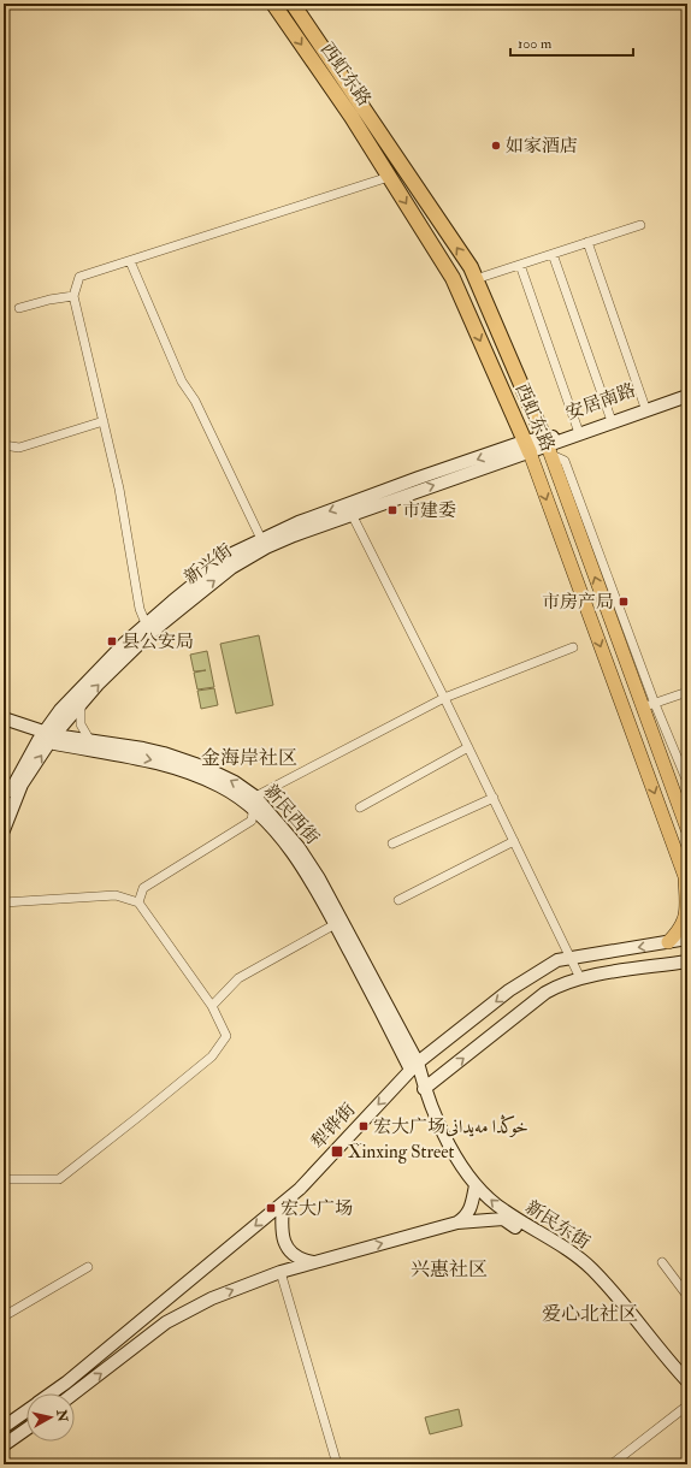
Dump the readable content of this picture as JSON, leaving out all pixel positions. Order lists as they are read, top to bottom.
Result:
{
  "streets": {
    "highway": ["西虹东路"],
    "main road": [
      "安居南路",
      "新兴街",
      "新民西街",
      "犁铧街",
      "新民东街"
    ]
  },
  "crossings": [
    ["西虹东路", "安居南路"],
    ["西虹东路", "新兴街"],
    ["西虹东路", "犁铧街"],
    ["安居南路", "新兴街"],
    ["新兴街", "新民西街"],
    ["新民西街", "犁铧街"],
    ["新民西街", "新民东街"]
  ],
  "districts": ["金海岸社区", "兴惠社区", "爱心北社区"],
  "places": {
    "other": ["如家酒店"],
    "transit": [
      "市建委",
      "市房产局",
      "县公安局",
      "宏大广场خوڭدا مەيدانى",
      "Xinxing Street",
      "宏大广场"
    ]
  },
  "scale_bar": "100 m",
  "north": "right"
}
